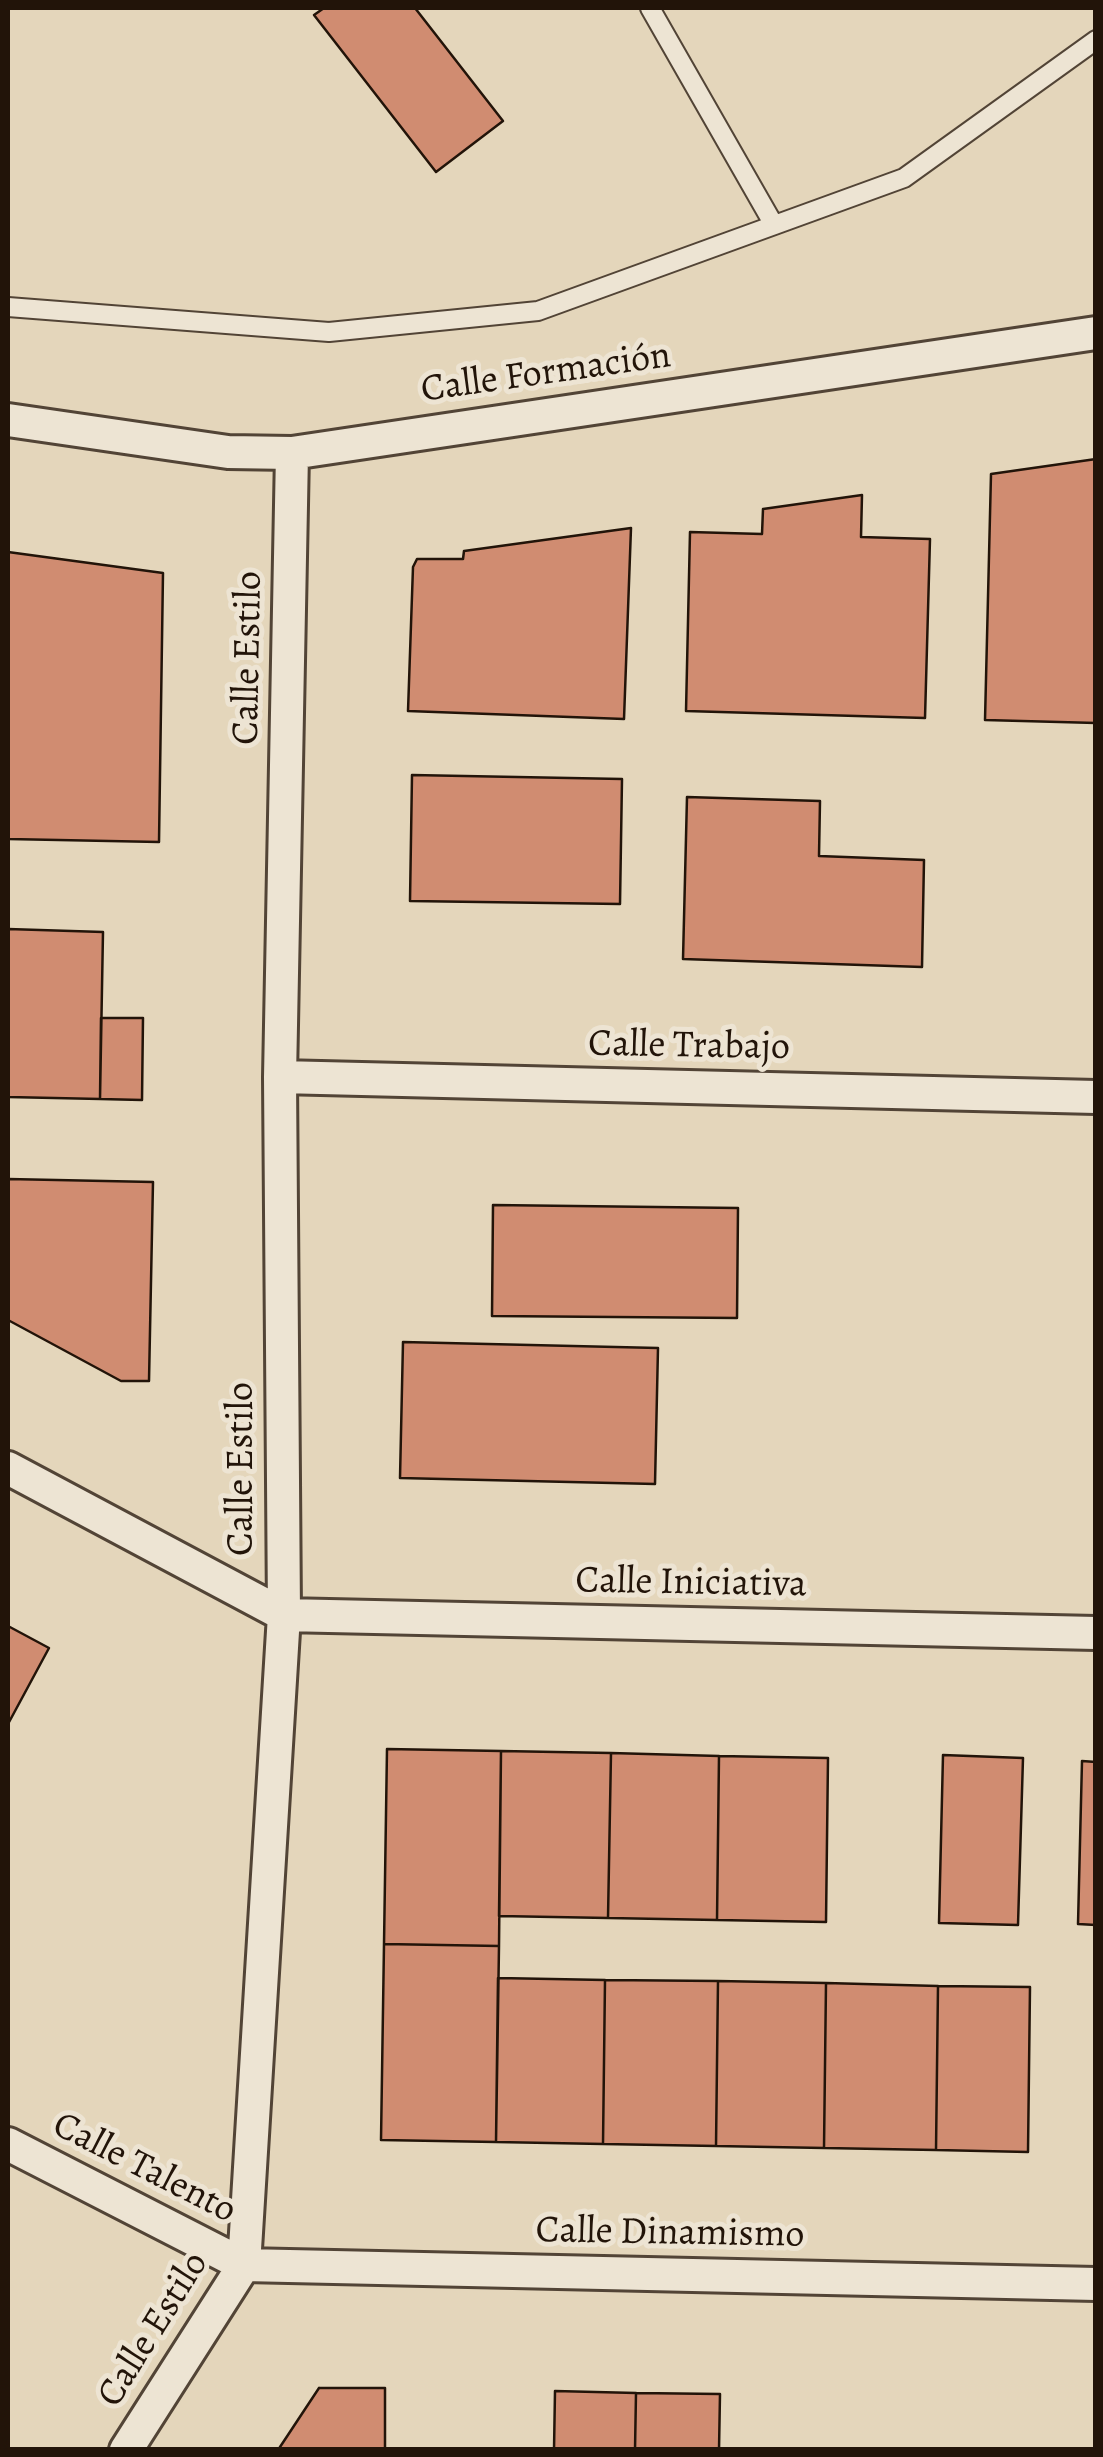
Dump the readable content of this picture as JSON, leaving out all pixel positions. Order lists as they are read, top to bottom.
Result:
{
  "streets": {
    "street": [
      "Calle Formación",
      "Calle Estilo",
      "Calle Trabajo",
      "Calle Iniciativa",
      "Calle Talento",
      "Calle Dinamismo"
    ]
  },
  "crossings": [
    ["Calle Formación", "Calle Estilo"],
    ["Calle Estilo", "Calle Trabajo"],
    ["Calle Estilo", "Calle Iniciativa"],
    ["Calle Estilo", "Calle Talento"],
    ["Calle Estilo", "Calle Dinamismo"],
    ["Calle Talento", "Calle Dinamismo"]
  ]
}
